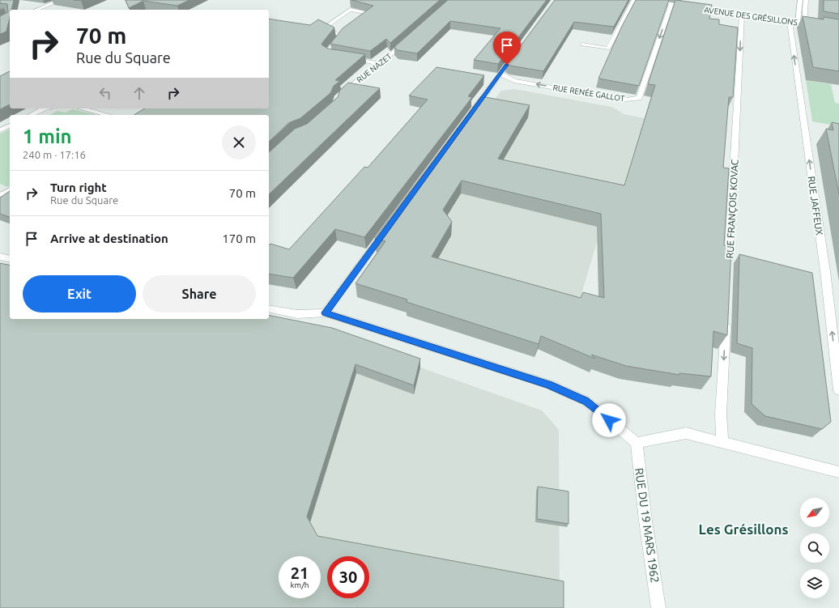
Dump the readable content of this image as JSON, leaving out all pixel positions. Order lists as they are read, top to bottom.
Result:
{
  "streets": {
    "street": [
      "AVENUE DES GRÉSILLONS",
      "RUE NAZET",
      "RUE RENÉE GALLOT",
      "RUE JAFFEUX",
      "RUE FRANÇOIS KOVAC",
      "RUE DU 19 MARS 1962"
    ]
  },
  "crossings": [
    ["AVENUE DES GRÉSILLONS", "RUE RENÉE GALLOT"],
    ["AVENUE DES GRÉSILLONS", "RUE JAFFEUX"],
    ["AVENUE DES GRÉSILLONS", "RUE FRANÇOIS KOVAC"]
  ],
  "one_way": ["RUE JAFFEUX", "RUE FRANÇOIS KOVAC"],
  "districts": ["Les Grésillons"],
  "north": "bottom left",
  "page": {
    "turn": ["70 m", "Rue du Square"],
    "heading": ["1 min", "240 m · 17:16"],
    "list": [
      {
        "name": "Turn right",
        "note": "Rue du Square",
        "value": "70 m"
      },
      {
        "name": "Arrive at destination",
        "value": "170 m"
      }
    ],
    "buttons": ["Exit", "Share"],
    "speed": "21 km/h",
    "limit": "30"
  }
}
